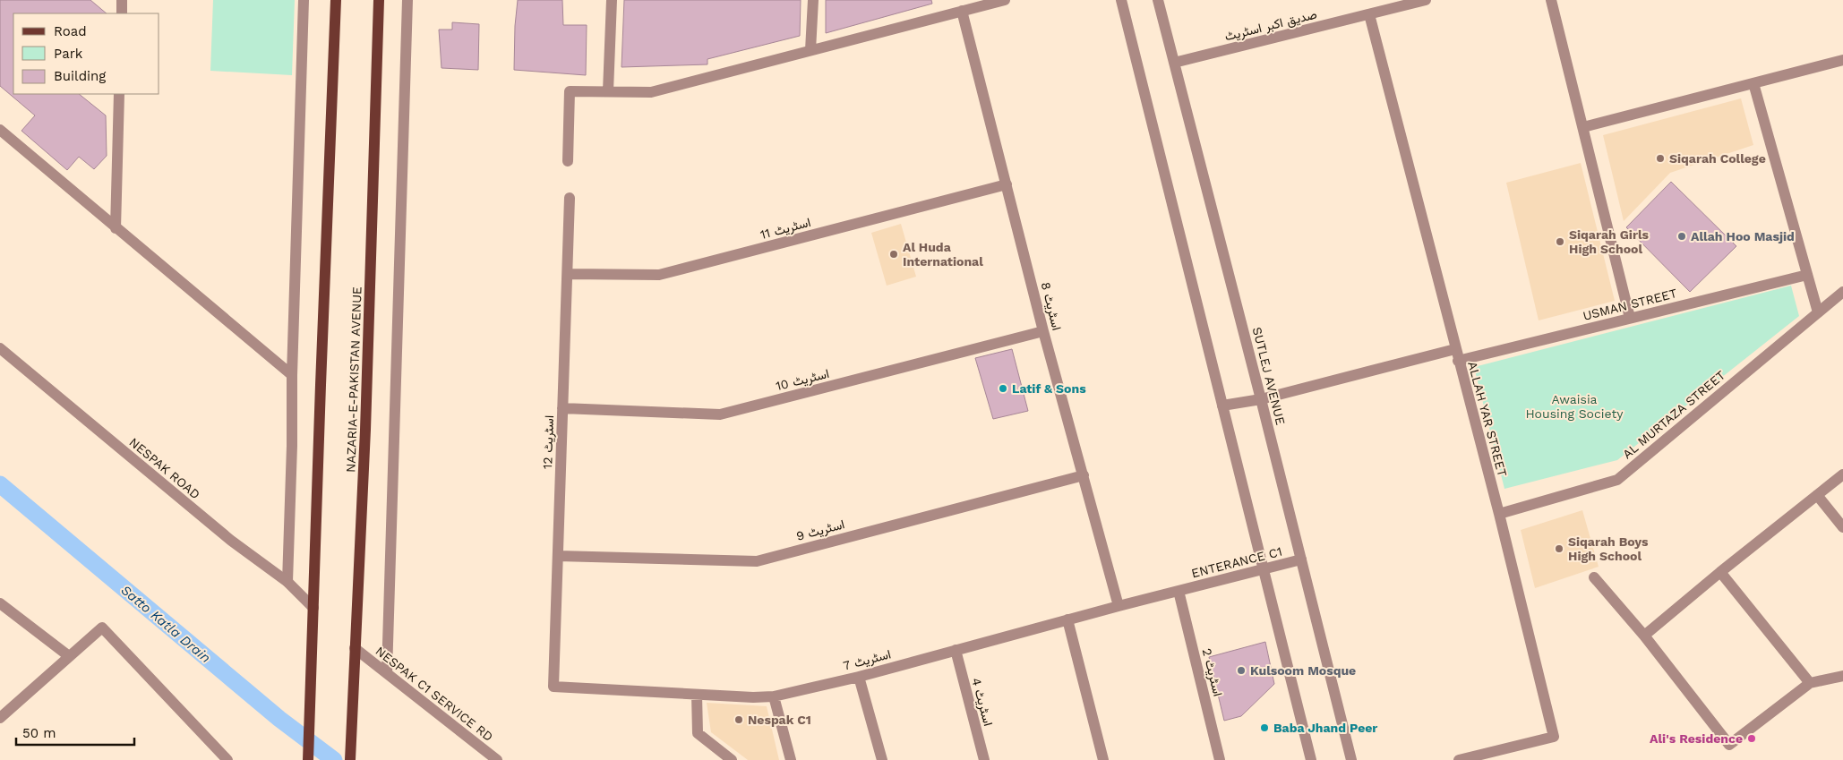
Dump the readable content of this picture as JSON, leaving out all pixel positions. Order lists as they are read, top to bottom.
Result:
{
  "streets": {
    "main road": ["NAZARIA-E-PAKISTAN AVENUE"],
    "street": [
      "صدیق اکبر اسٹریٹ",
      "اسٹریٹ 11",
      "USMAN STREET",
      "اسٹریٹ 8",
      "SUTLEJ AVENUE",
      "اسٹریٹ 10",
      "AL MURTAZA STREET",
      "ALLAH YAR STREET",
      "اسٹریٹ 12",
      "NESPAK ROAD",
      "اسٹریٹ 9",
      "ENTERANCE C1",
      "اسٹریٹ 7",
      "اسٹریٹ 2",
      "NESPAK C1 SERVICE RD",
      "اسٹریٹ 4"
    ]
  },
  "crossings": [
    ["صدیق اکبر اسٹریٹ", "SUTLEJ AVENUE"],
    ["صدیق اکبر اسٹریٹ", "ALLAH YAR STREET"],
    ["اسٹریٹ 11", "اسٹریٹ 8"],
    ["اسٹریٹ 11", "اسٹریٹ 12"],
    ["USMAN STREET", "ALLAH YAR STREET"],
    ["اسٹریٹ 8", "اسٹریٹ 10"],
    ["اسٹریٹ 8", "اسٹریٹ 9"],
    ["اسٹریٹ 8", "اسٹریٹ 7"],
    ["SUTLEJ AVENUE", "ENTERANCE C1"],
    ["NAZARIA-E-PAKISTAN AVENUE", "NESPAK C1 SERVICE RD"],
    ["اسٹریٹ 10", "اسٹریٹ 12"],
    ["AL MURTAZA STREET", "ALLAH YAR STREET"],
    ["اسٹریٹ 12", "اسٹریٹ 9"],
    ["اسٹریٹ 12", "اسٹریٹ 7"],
    ["ENTERANCE C1", "اسٹریٹ 7"],
    ["ENTERANCE C1", "اسٹریٹ 2"],
    ["اسٹریٹ 7", "اسٹریٹ 2"],
    ["اسٹریٹ 7", "اسٹریٹ 4"]
  ],
  "water": ["Satto Katla Drain"],
  "parks": ["Awaisia Housing Society"],
  "places": [
    "Siqarah College",
    "Allah Hoo Masjid",
    "Siqarah Girls High School",
    "Al Huda International",
    "Latif & Sons",
    "Siqarah Boys High School",
    "Kulsoom Mosque",
    "Nespak C1",
    "Baba Jhand Peer",
    "Ali's Residence"
  ],
  "legend": ["Road", "Park", "Building"],
  "scale_bar": "50 m"
}
